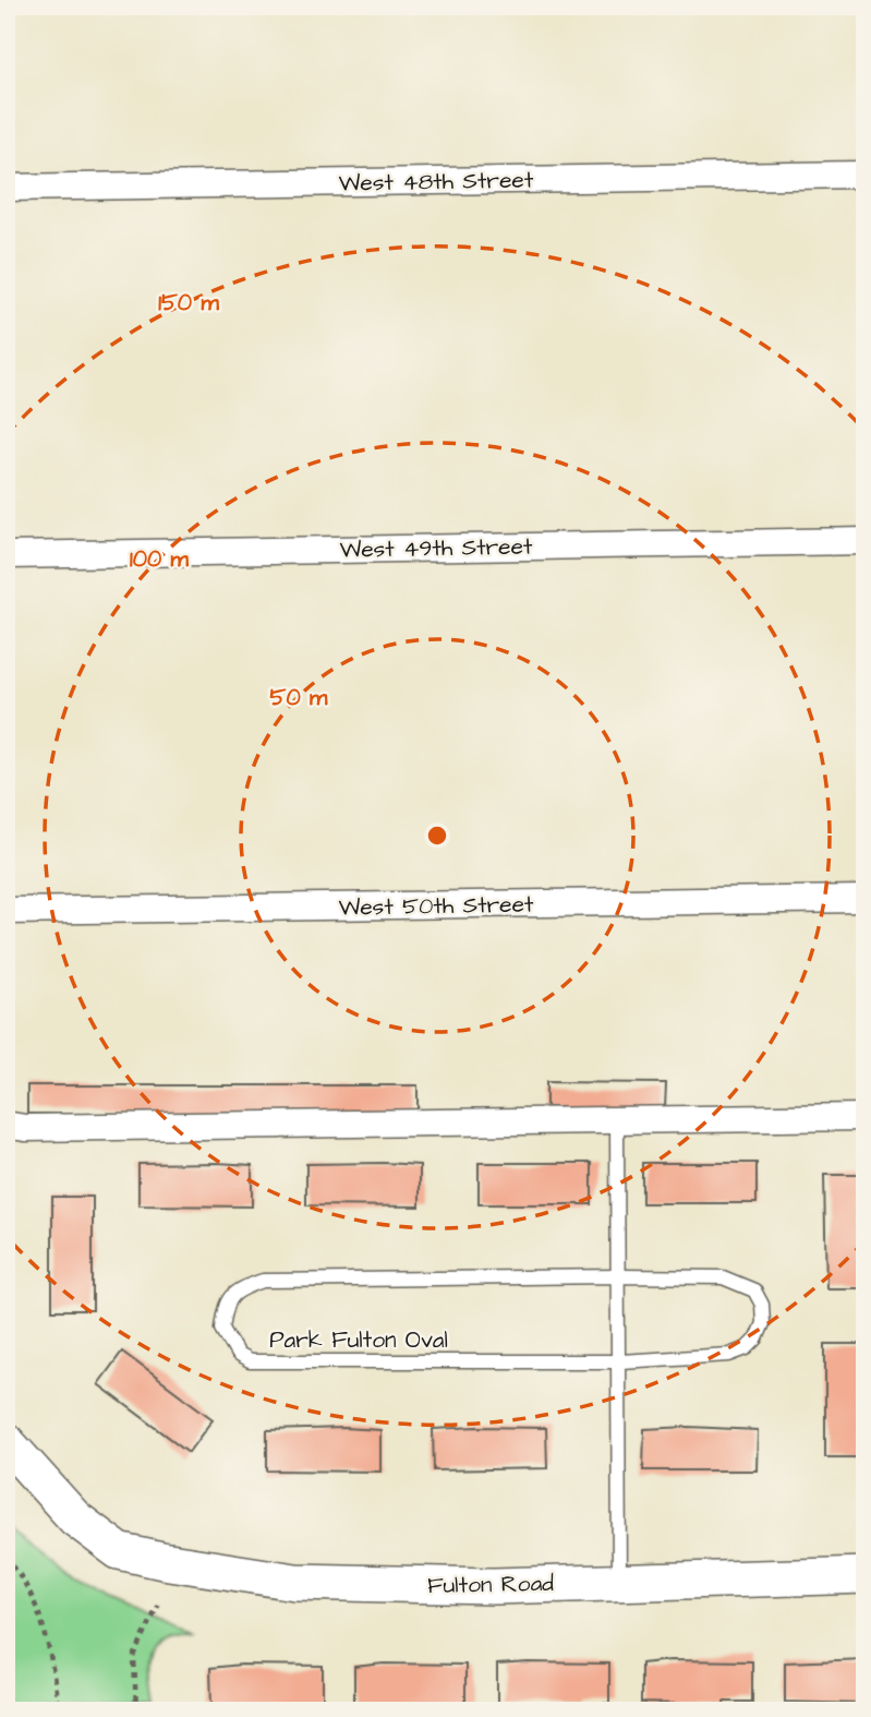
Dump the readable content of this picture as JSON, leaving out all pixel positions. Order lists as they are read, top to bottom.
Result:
{
  "streets": {
    "main road": ["Fulton Road"],
    "street": ["West 48th Street", "West 49th Street", "West 50th Street"],
    "lane": ["Park Fulton Oval"]
  },
  "rings": ["150 m", "100 m", "50 m"]
}
